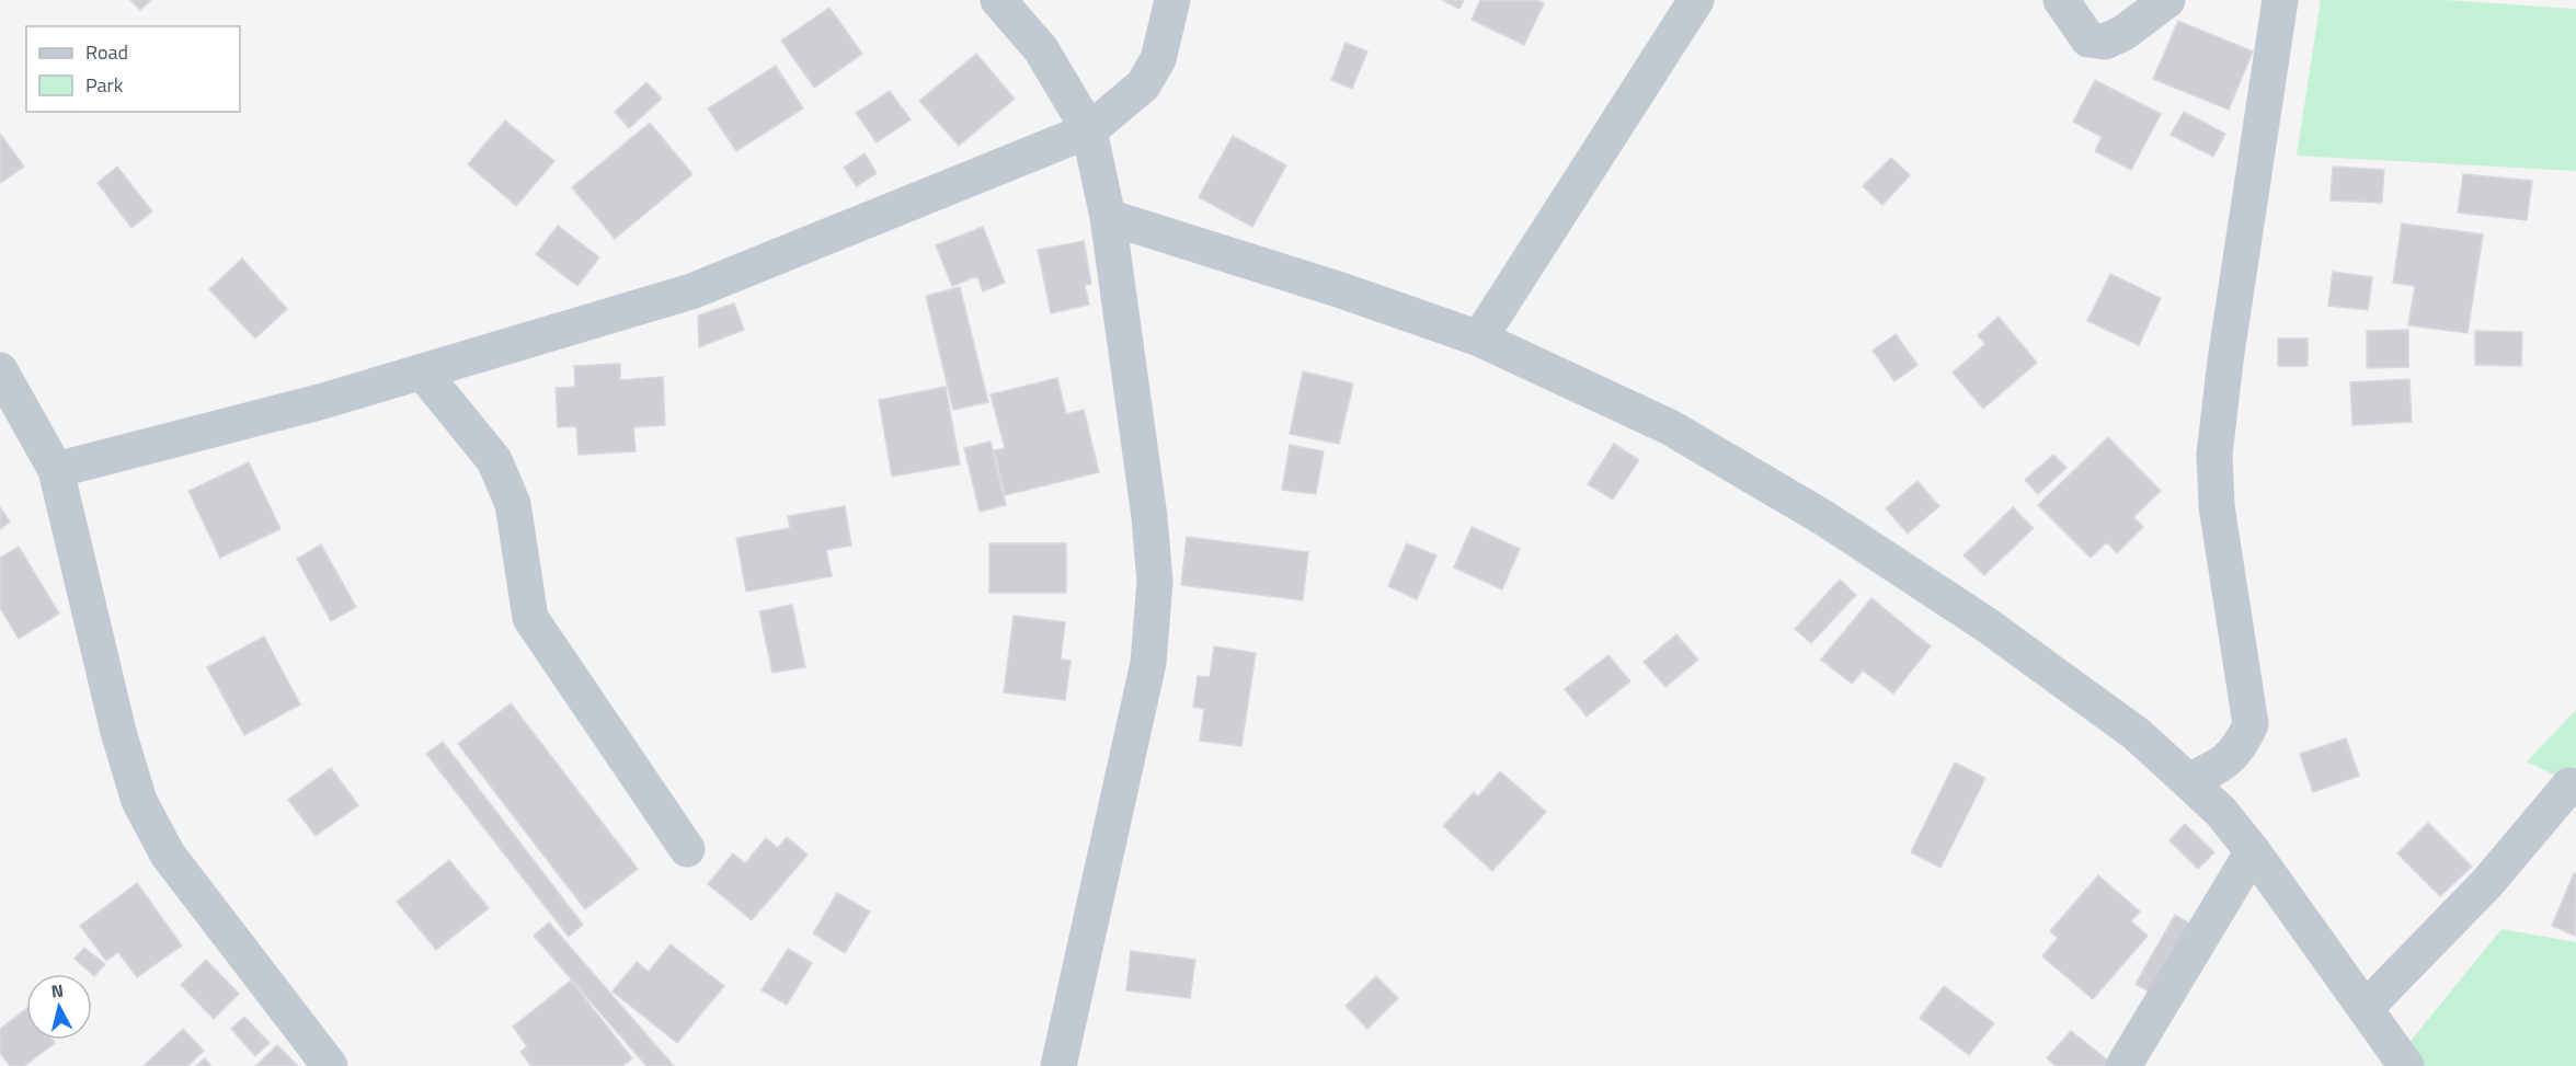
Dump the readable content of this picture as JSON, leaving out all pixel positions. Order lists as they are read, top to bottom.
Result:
{
  "legend": ["Road", "Park"],
  "north": "top"
}
